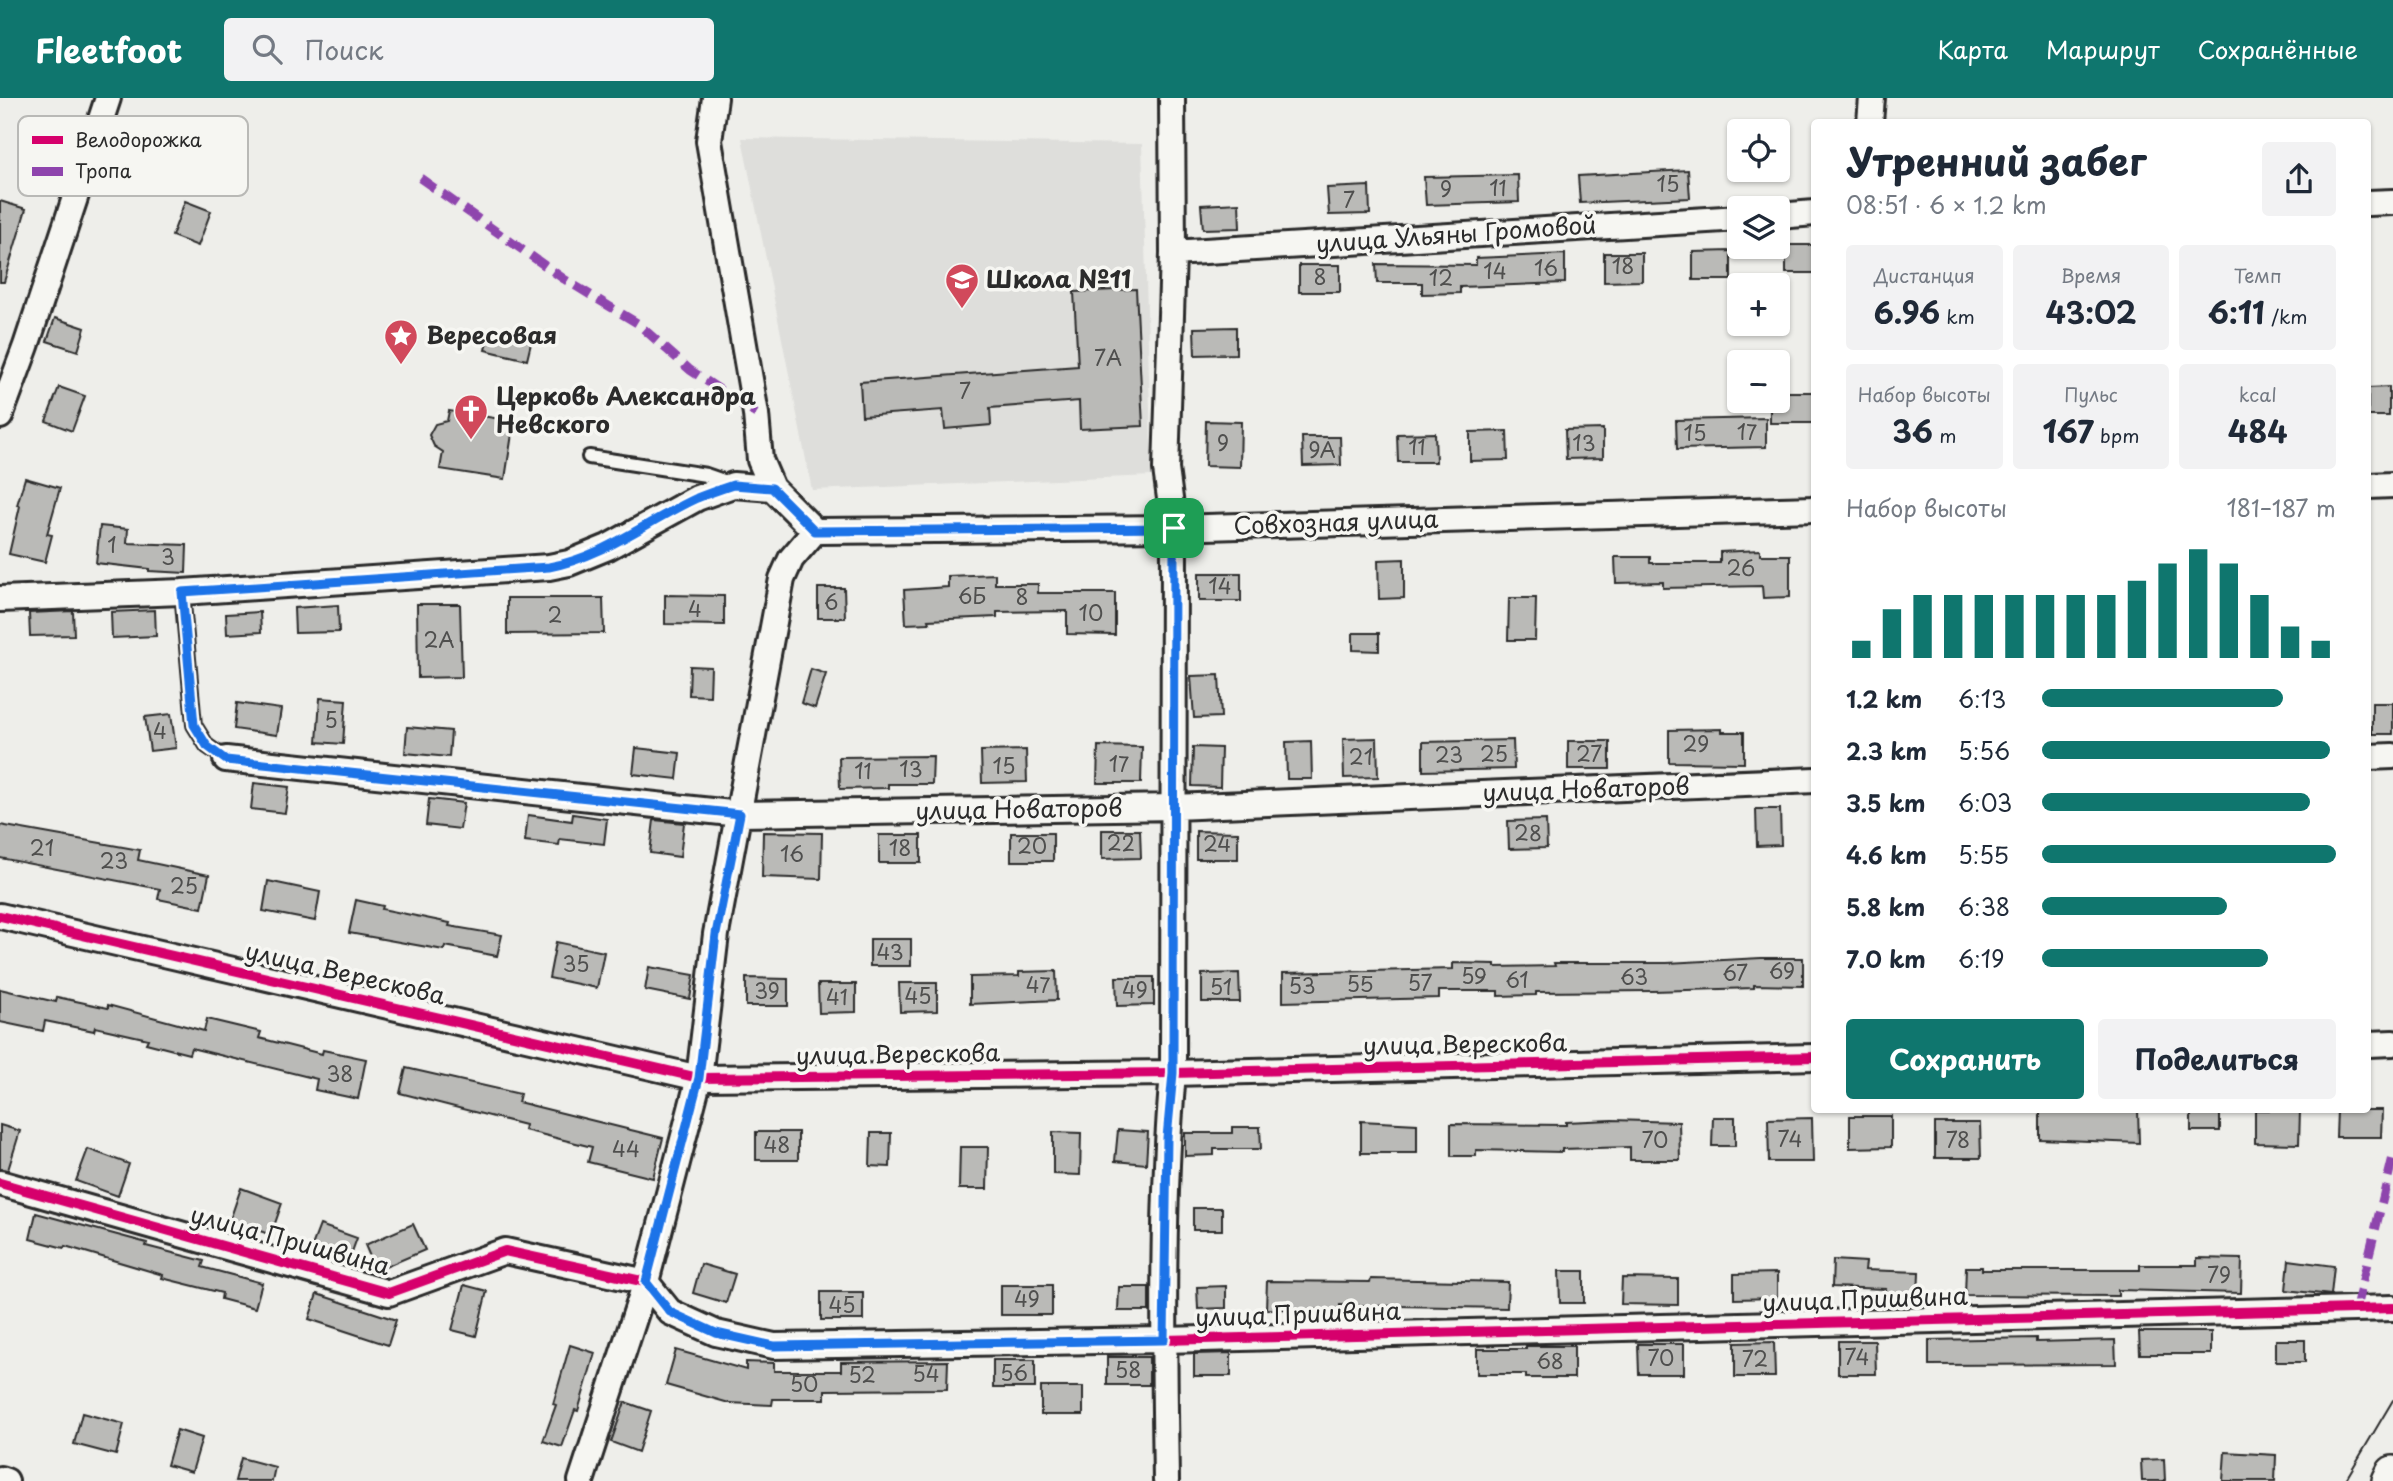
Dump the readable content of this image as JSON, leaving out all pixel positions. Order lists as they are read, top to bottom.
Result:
{
  "streets": {
    "street": [
      "улица Ульяны Громовой",
      "Совхозная улица",
      "улица Новаторов",
      "улица Верескова",
      "улица Пришвина"
    ]
  },
  "places": {
    "school or university": ["Школа №11"],
    "place": ["Вересовая"],
    "church": ["Церковь Александра Невского"]
  },
  "house_numbers": [
    "15",
    "11",
    "9",
    "7",
    "18",
    "16",
    "14",
    "8",
    "12",
    "7А",
    "7",
    "17",
    "15",
    "9",
    "13",
    "11",
    "9А",
    "1",
    "3",
    "26",
    "14",
    "6Б",
    "8",
    "6",
    "4",
    "10",
    "2",
    "2А",
    "5",
    "4",
    "29",
    "25",
    "27",
    "23",
    "21",
    "17",
    "15",
    "13",
    "11",
    "28",
    "22",
    "24",
    "20",
    "21",
    "18",
    "16",
    "23",
    "25",
    "43",
    "35",
    "69",
    "67",
    "59",
    "63",
    "61",
    "57",
    "55",
    "47",
    "53",
    "51",
    "49",
    "39",
    "45",
    "41",
    "38",
    "74",
    "70",
    "78",
    "48",
    "44",
    "79",
    "49",
    "45",
    "74",
    "70",
    "72",
    "68",
    "58",
    "56",
    "54",
    "52",
    "50"
  ],
  "legend": ["Велодорожка", "Тропа"],
  "page": {
    "header": "Fleetfoot",
    "search": "Поиск",
    "nav": ["Карта", "Маршрут", "Сохранённые"],
    "map_buttons": ["+", "−"],
    "heading": ["Утренний забег", "08:51 · 6 × 1.2 km"],
    "stats": [
      ["Дистанция", "6.96 km"],
      ["Время", "43:02"],
      ["Темп", "6:11 /km"],
      ["Набор высоты", "36 m"],
      ["Пульс", "167 bpm"],
      ["kcal", "484"]
    ],
    "chart": ["Набор высоты", "181–187 m"],
    "list": [
      {
        "name": "1.2 km",
        "note": "6:13"
      },
      {
        "name": "2.3 km",
        "note": "5:56"
      },
      {
        "name": "3.5 km",
        "note": "6:03"
      },
      {
        "name": "4.6 km",
        "note": "5:55"
      },
      {
        "name": "5.8 km",
        "note": "6:38"
      },
      {
        "name": "7.0 km",
        "note": "6:19"
      }
    ],
    "buttons": ["Сохранить", "Поделиться"]
  }
}
